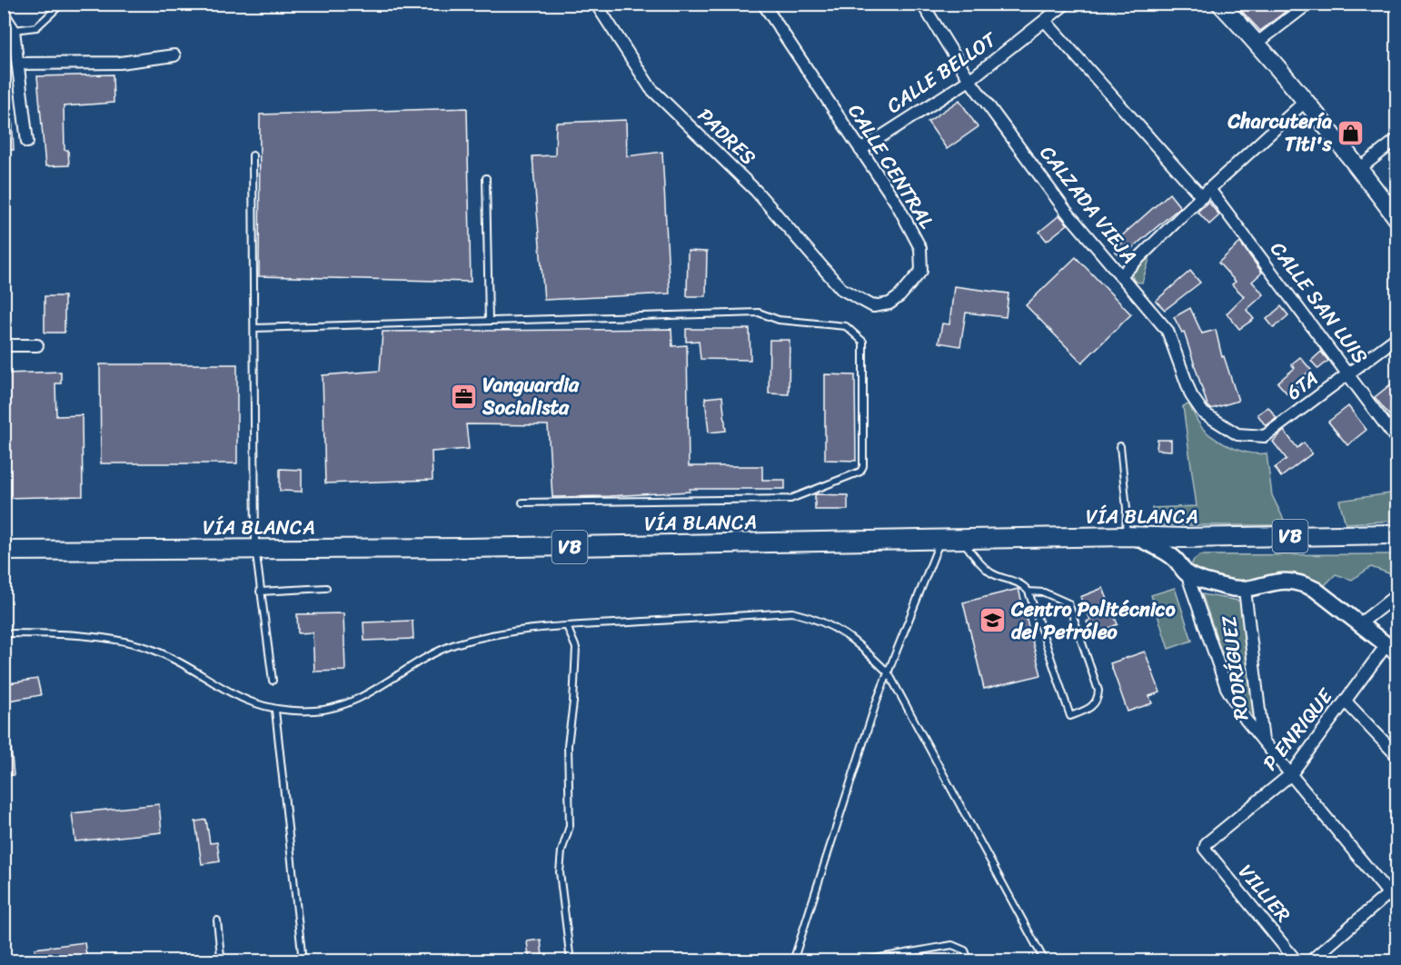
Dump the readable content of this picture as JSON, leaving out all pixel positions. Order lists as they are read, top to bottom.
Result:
{
  "streets": {
    "main road": ["VÍA BLANCA", "VB"],
    "street": [
      "CALLE BELLOT",
      "PADRES",
      "CALLE CENTRAL",
      "CALZADA VIEJA",
      "CALLE SAN LUIS",
      "6TA",
      "RODRÍGUEZ",
      "P ENRIQUE",
      "VILLIER"
    ]
  },
  "crossings": [
    ["CALLE BELLOT", "CALLE CENTRAL"],
    ["CALLE BELLOT", "CALZADA VIEJA"],
    ["CALLE BELLOT", "CALLE SAN LUIS"],
    ["PADRES", "CALLE CENTRAL"],
    ["CALZADA VIEJA", "6TA"],
    ["CALLE SAN LUIS", "6TA"],
    ["P ENRIQUE", "VILLIER"]
  ],
  "places": {
    "shop": ["Charcutería Titi's"],
    "office": ["Vanguardia Socialista"],
    "school or university": ["Centro Politécnico del Petróleo"]
  }
}
